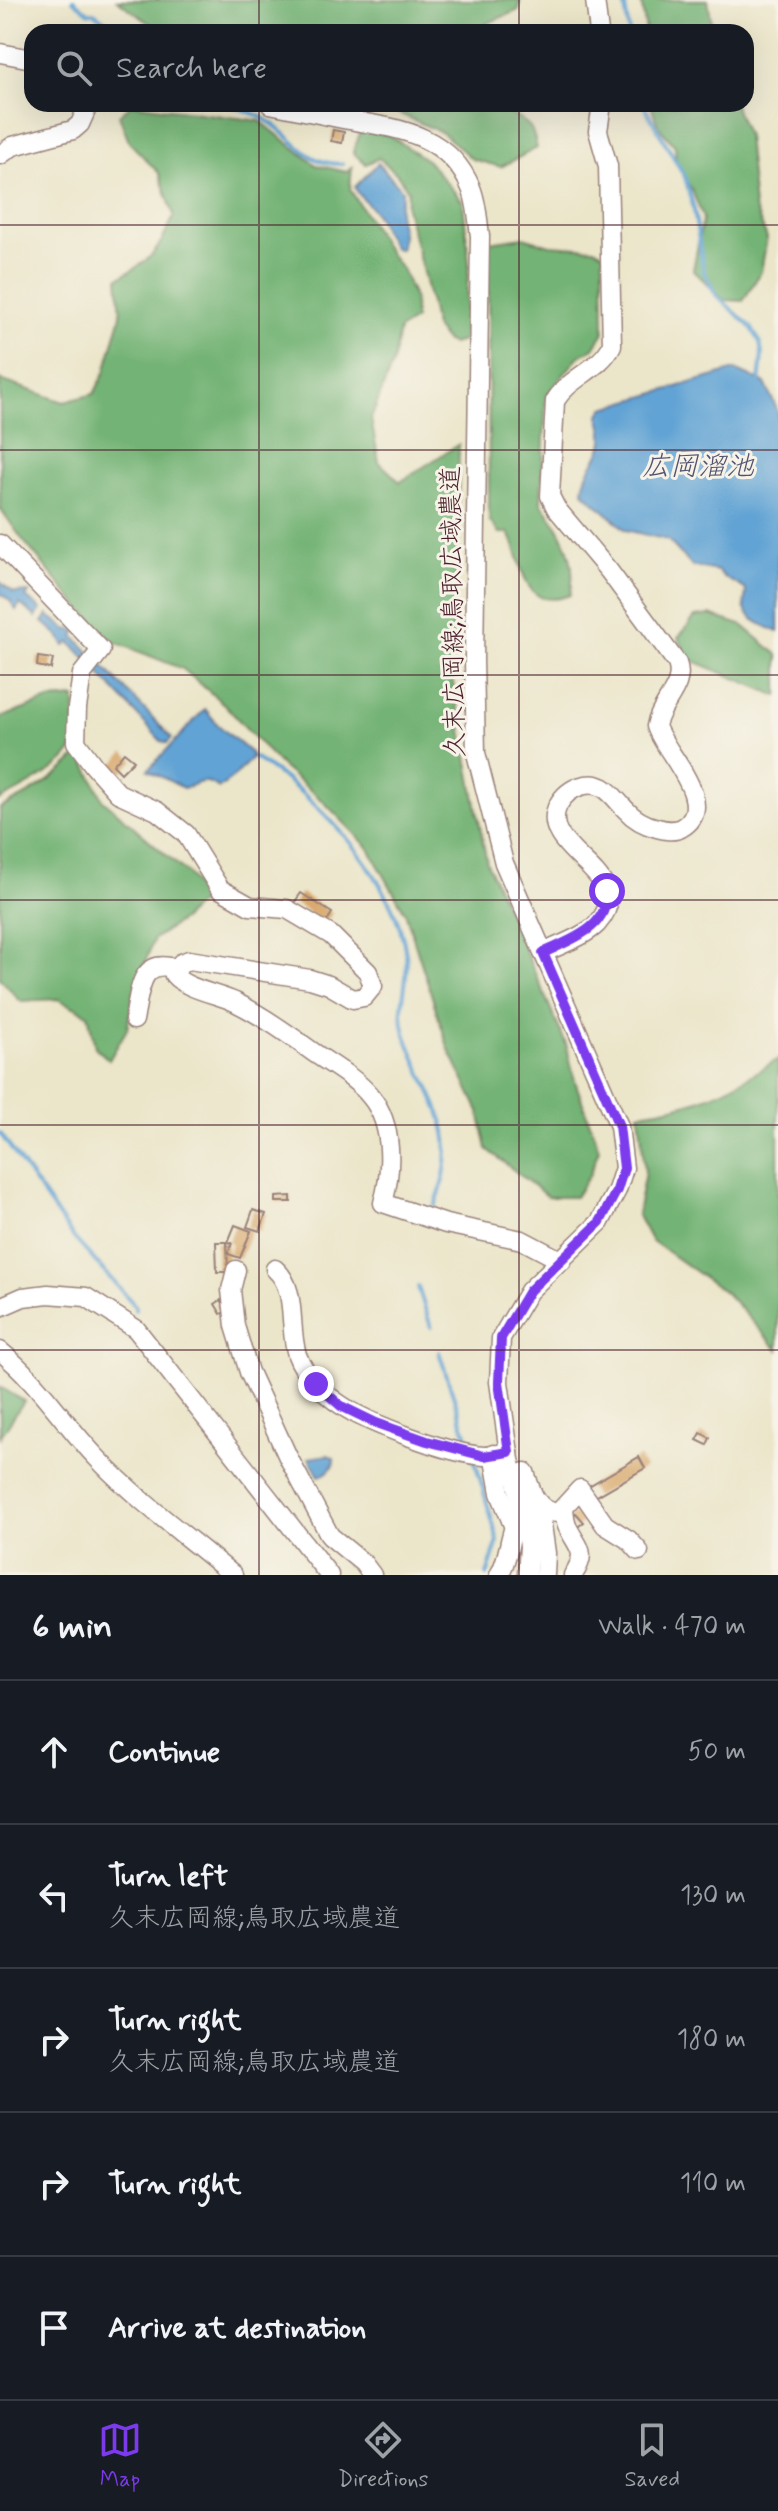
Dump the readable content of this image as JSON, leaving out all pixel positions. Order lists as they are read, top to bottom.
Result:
{
  "streets": {
    "street": ["久末広岡線;鳥取広域農道"]
  },
  "water": ["広岡溜池"],
  "page": {
    "search": "Search here",
    "heading": ["6 min", "Walk · 470 m"],
    "list": [
      ["Continue", "50 m"],
      ["Turn left", "久末広岡線;鳥取広域農道", "130 m"],
      ["Turn right", "久末広岡線;鳥取広域農道", "180 m"],
      ["Turn right", "110 m"],
      "Arrive at destination"
    ],
    "nav": ["Map", "Directions", "Saved"]
  }
}
